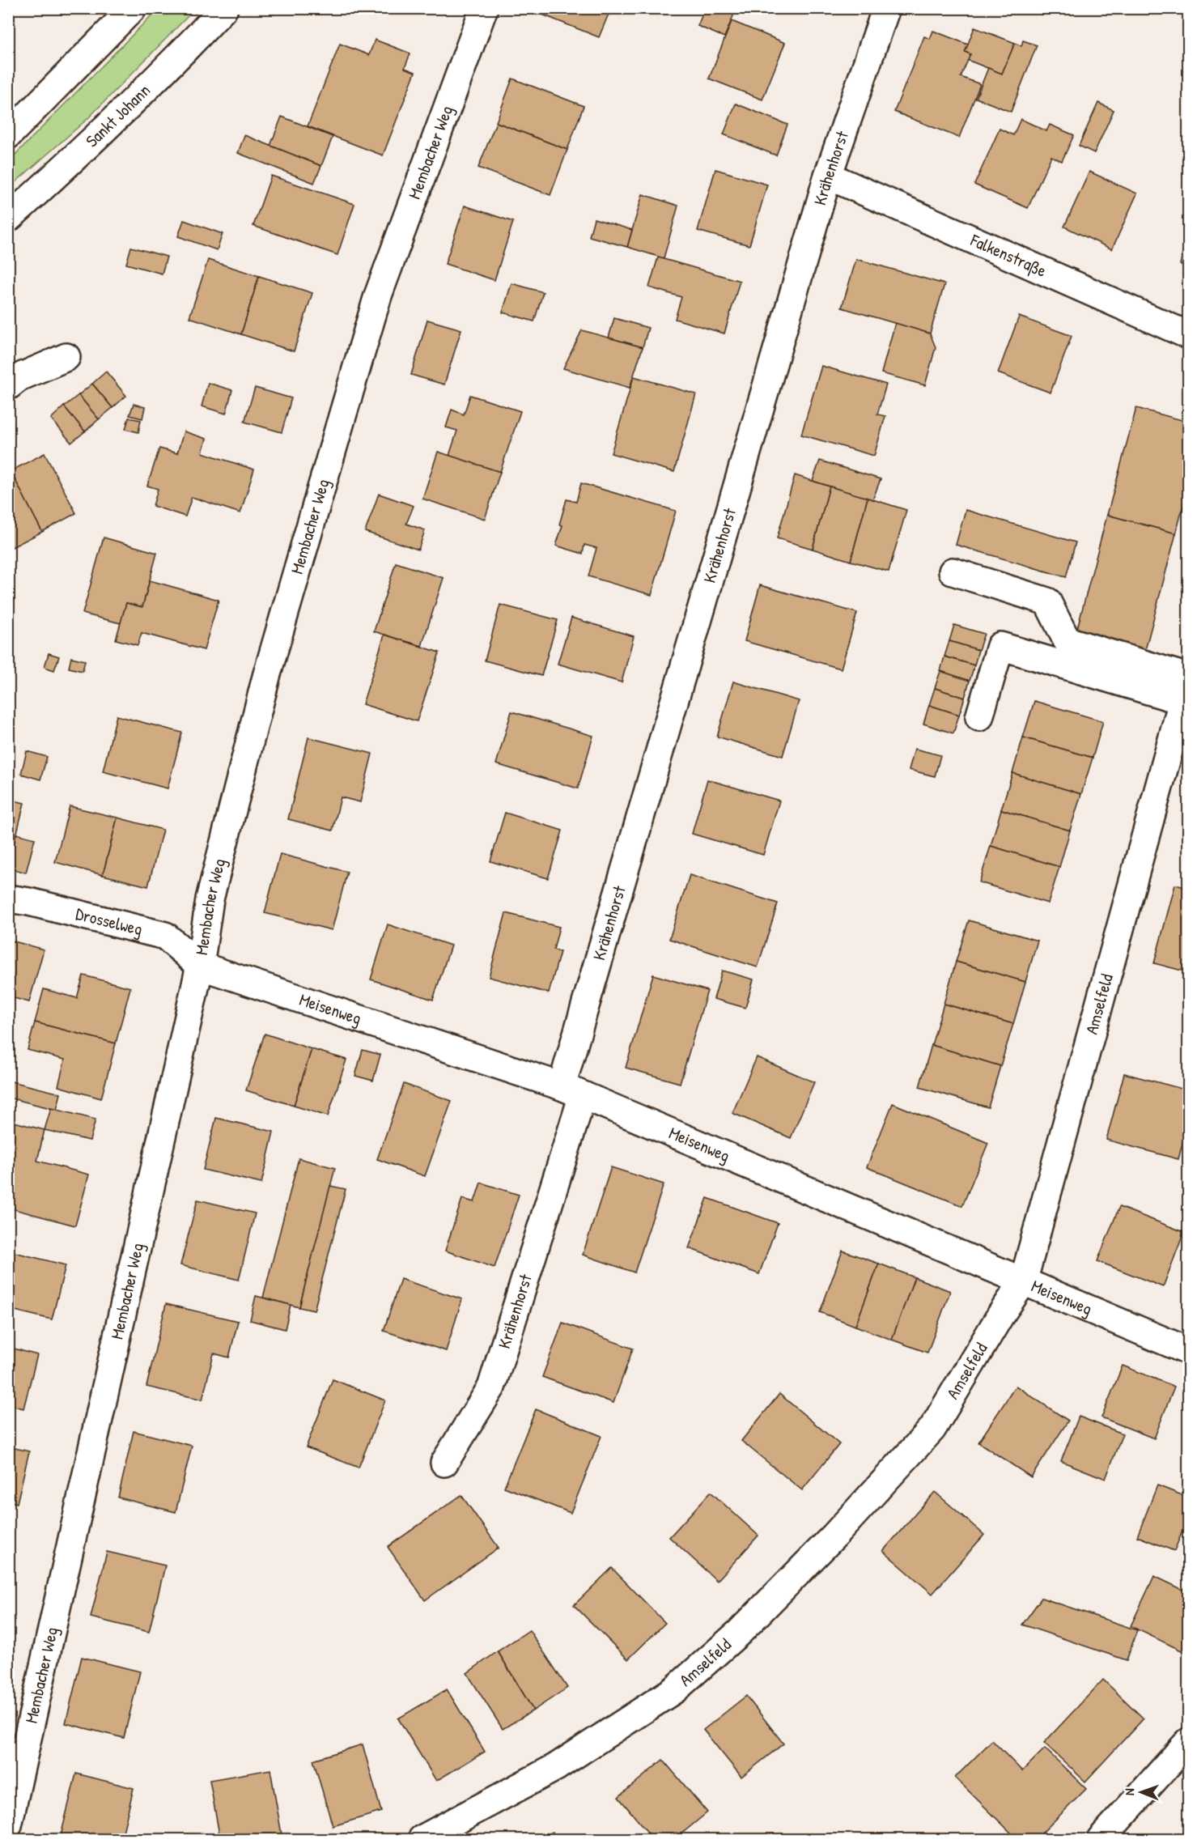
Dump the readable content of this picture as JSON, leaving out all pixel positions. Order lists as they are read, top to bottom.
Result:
{
  "streets": {
    "street": [
      "Sankt Johann",
      "Membacher Weg",
      "Krähenhorst",
      "Falkenstraße",
      "Drosselweg",
      "Amselfeld",
      "Meisenweg"
    ]
  },
  "crossings": [
    ["Membacher Weg", "Drosselweg"],
    ["Membacher Weg", "Meisenweg"],
    ["Krähenhorst", "Falkenstraße"],
    ["Krähenhorst", "Meisenweg"],
    ["Drosselweg", "Meisenweg"],
    ["Amselfeld", "Meisenweg"]
  ],
  "north": "left"
}
